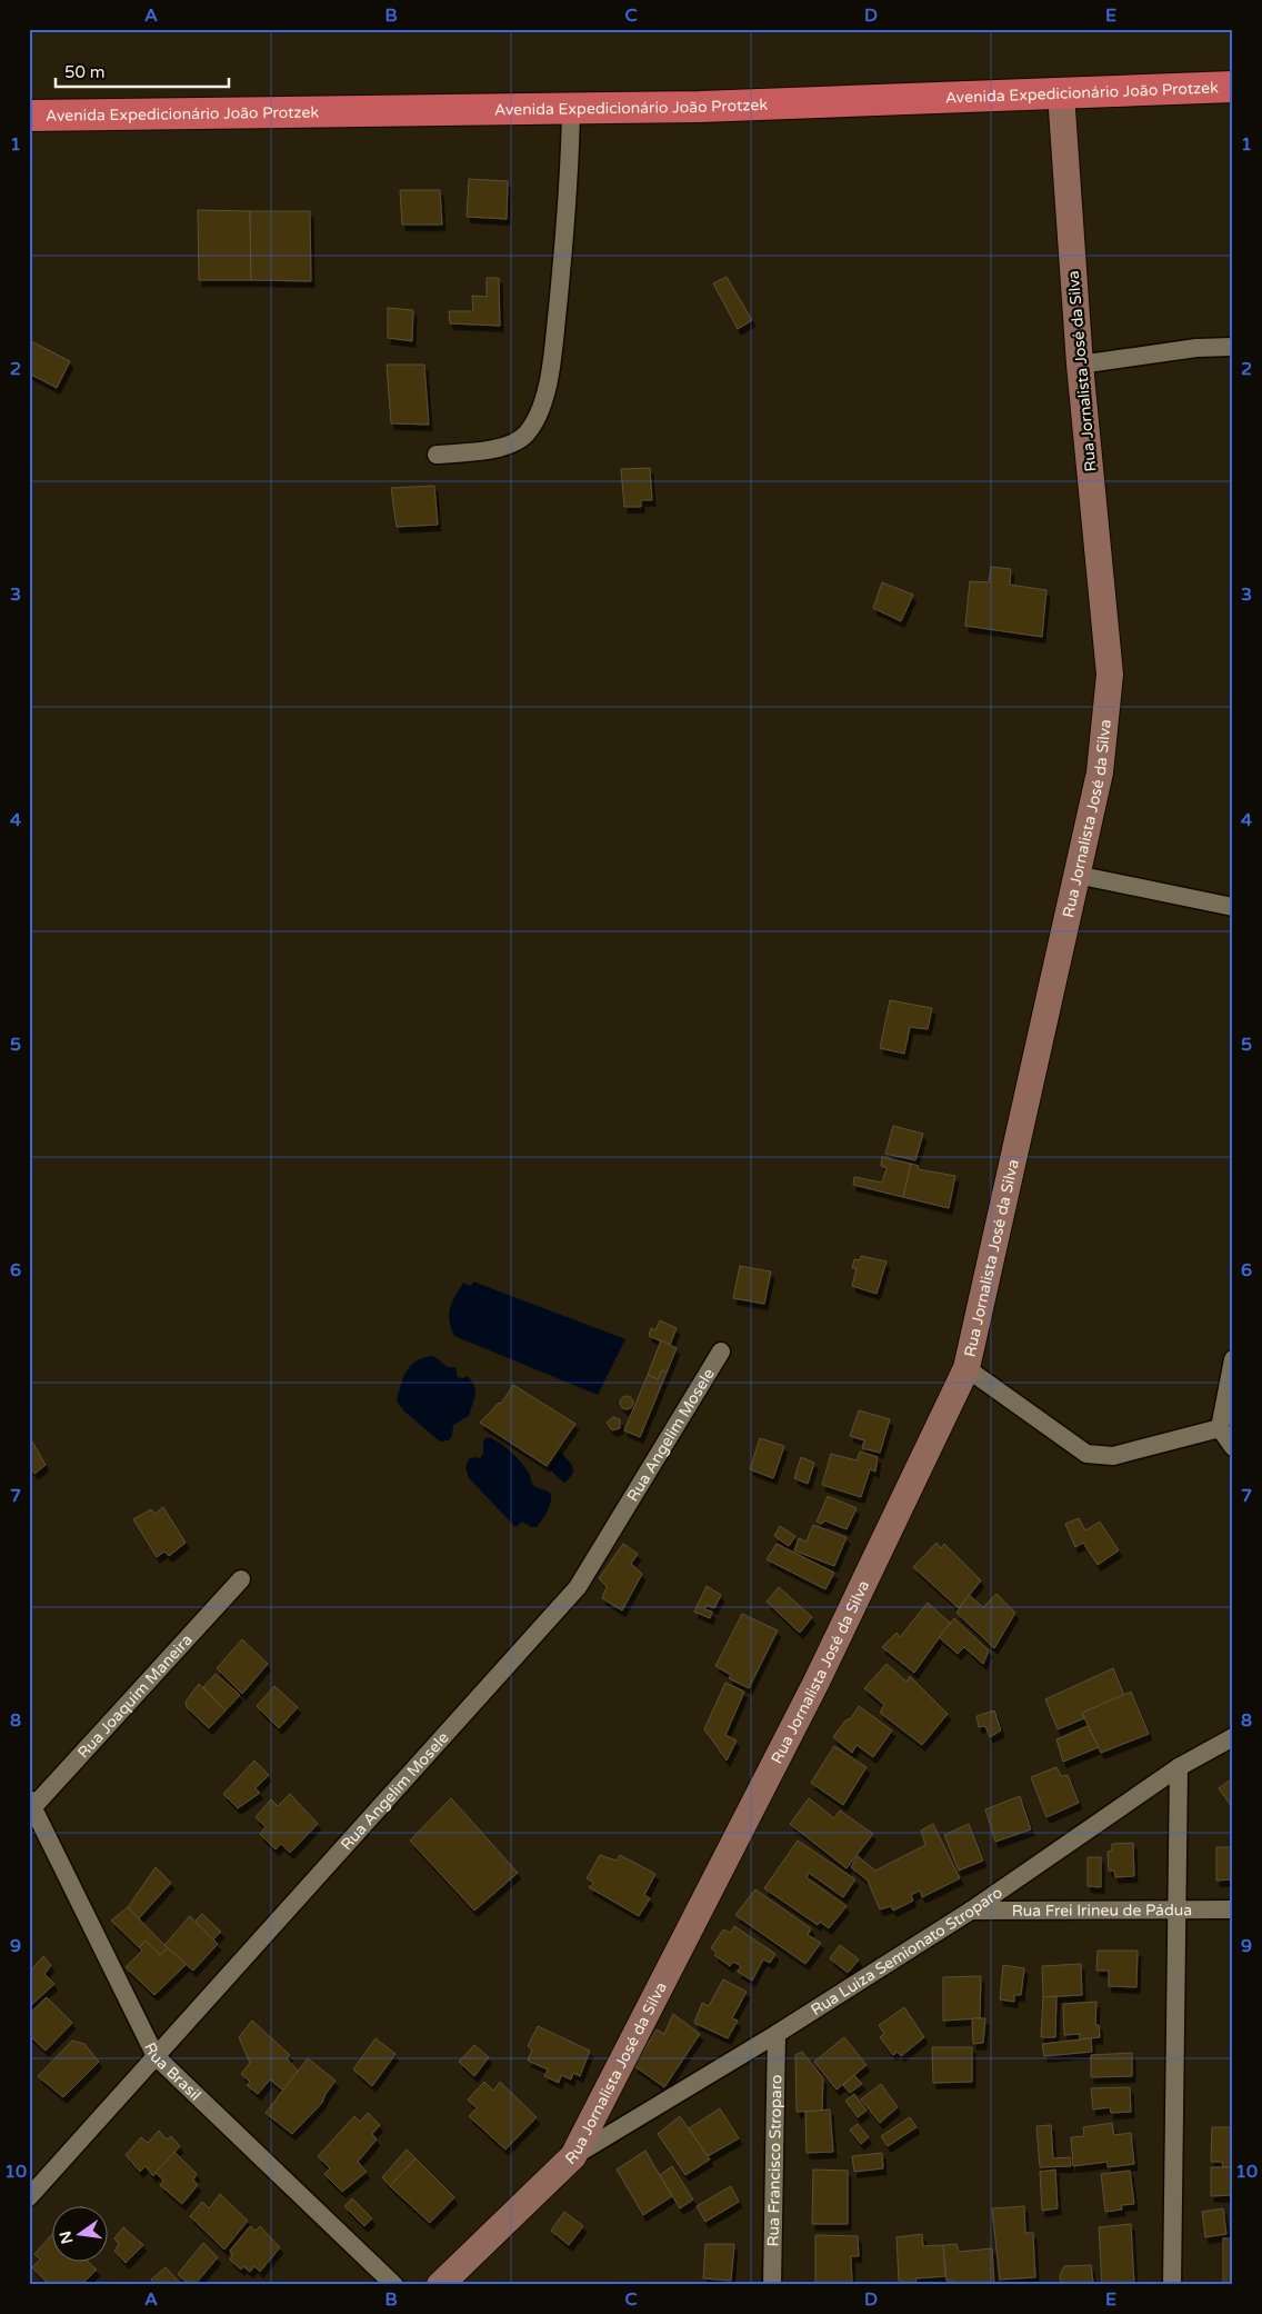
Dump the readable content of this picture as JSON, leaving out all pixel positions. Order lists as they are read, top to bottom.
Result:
{
  "streets": {
    "highway": ["Avenida Expedicionário João Protzek"],
    "main road": ["Rua Jornalista José da Silva"],
    "street": [
      "Rua Angelim Mosele",
      "Rua Joaquim Maneira",
      "Rua Frei Irineu de Pádua",
      "Rua Luiza Semionato Stroparo",
      "Rua Brasil",
      "Rua Francisco Stroparo"
    ]
  },
  "crossings": [
    ["Avenida Expedicionário João Protzek", "Rua Jornalista José da Silva"],
    ["Rua Jornalista José da Silva", "Rua Luiza Semionato Stroparo"],
    ["Rua Angelim Mosele", "Rua Brasil"],
    ["Rua Joaquim Maneira", "Rua Brasil"],
    ["Rua Frei Irineu de Pádua", "Rua Luiza Semionato Stroparo"],
    ["Rua Luiza Semionato Stroparo", "Rua Francisco Stroparo"]
  ],
  "scale_bar": "50 m",
  "north": "left",
  "grid": {
    "columns": [
      "A",
      "B",
      "C",
      "D",
      "E"
    ],
    "rows": [
      "1",
      "2",
      "3",
      "4",
      "5",
      "6",
      "7",
      "8",
      "9",
      "10"
    ]
  }
}
